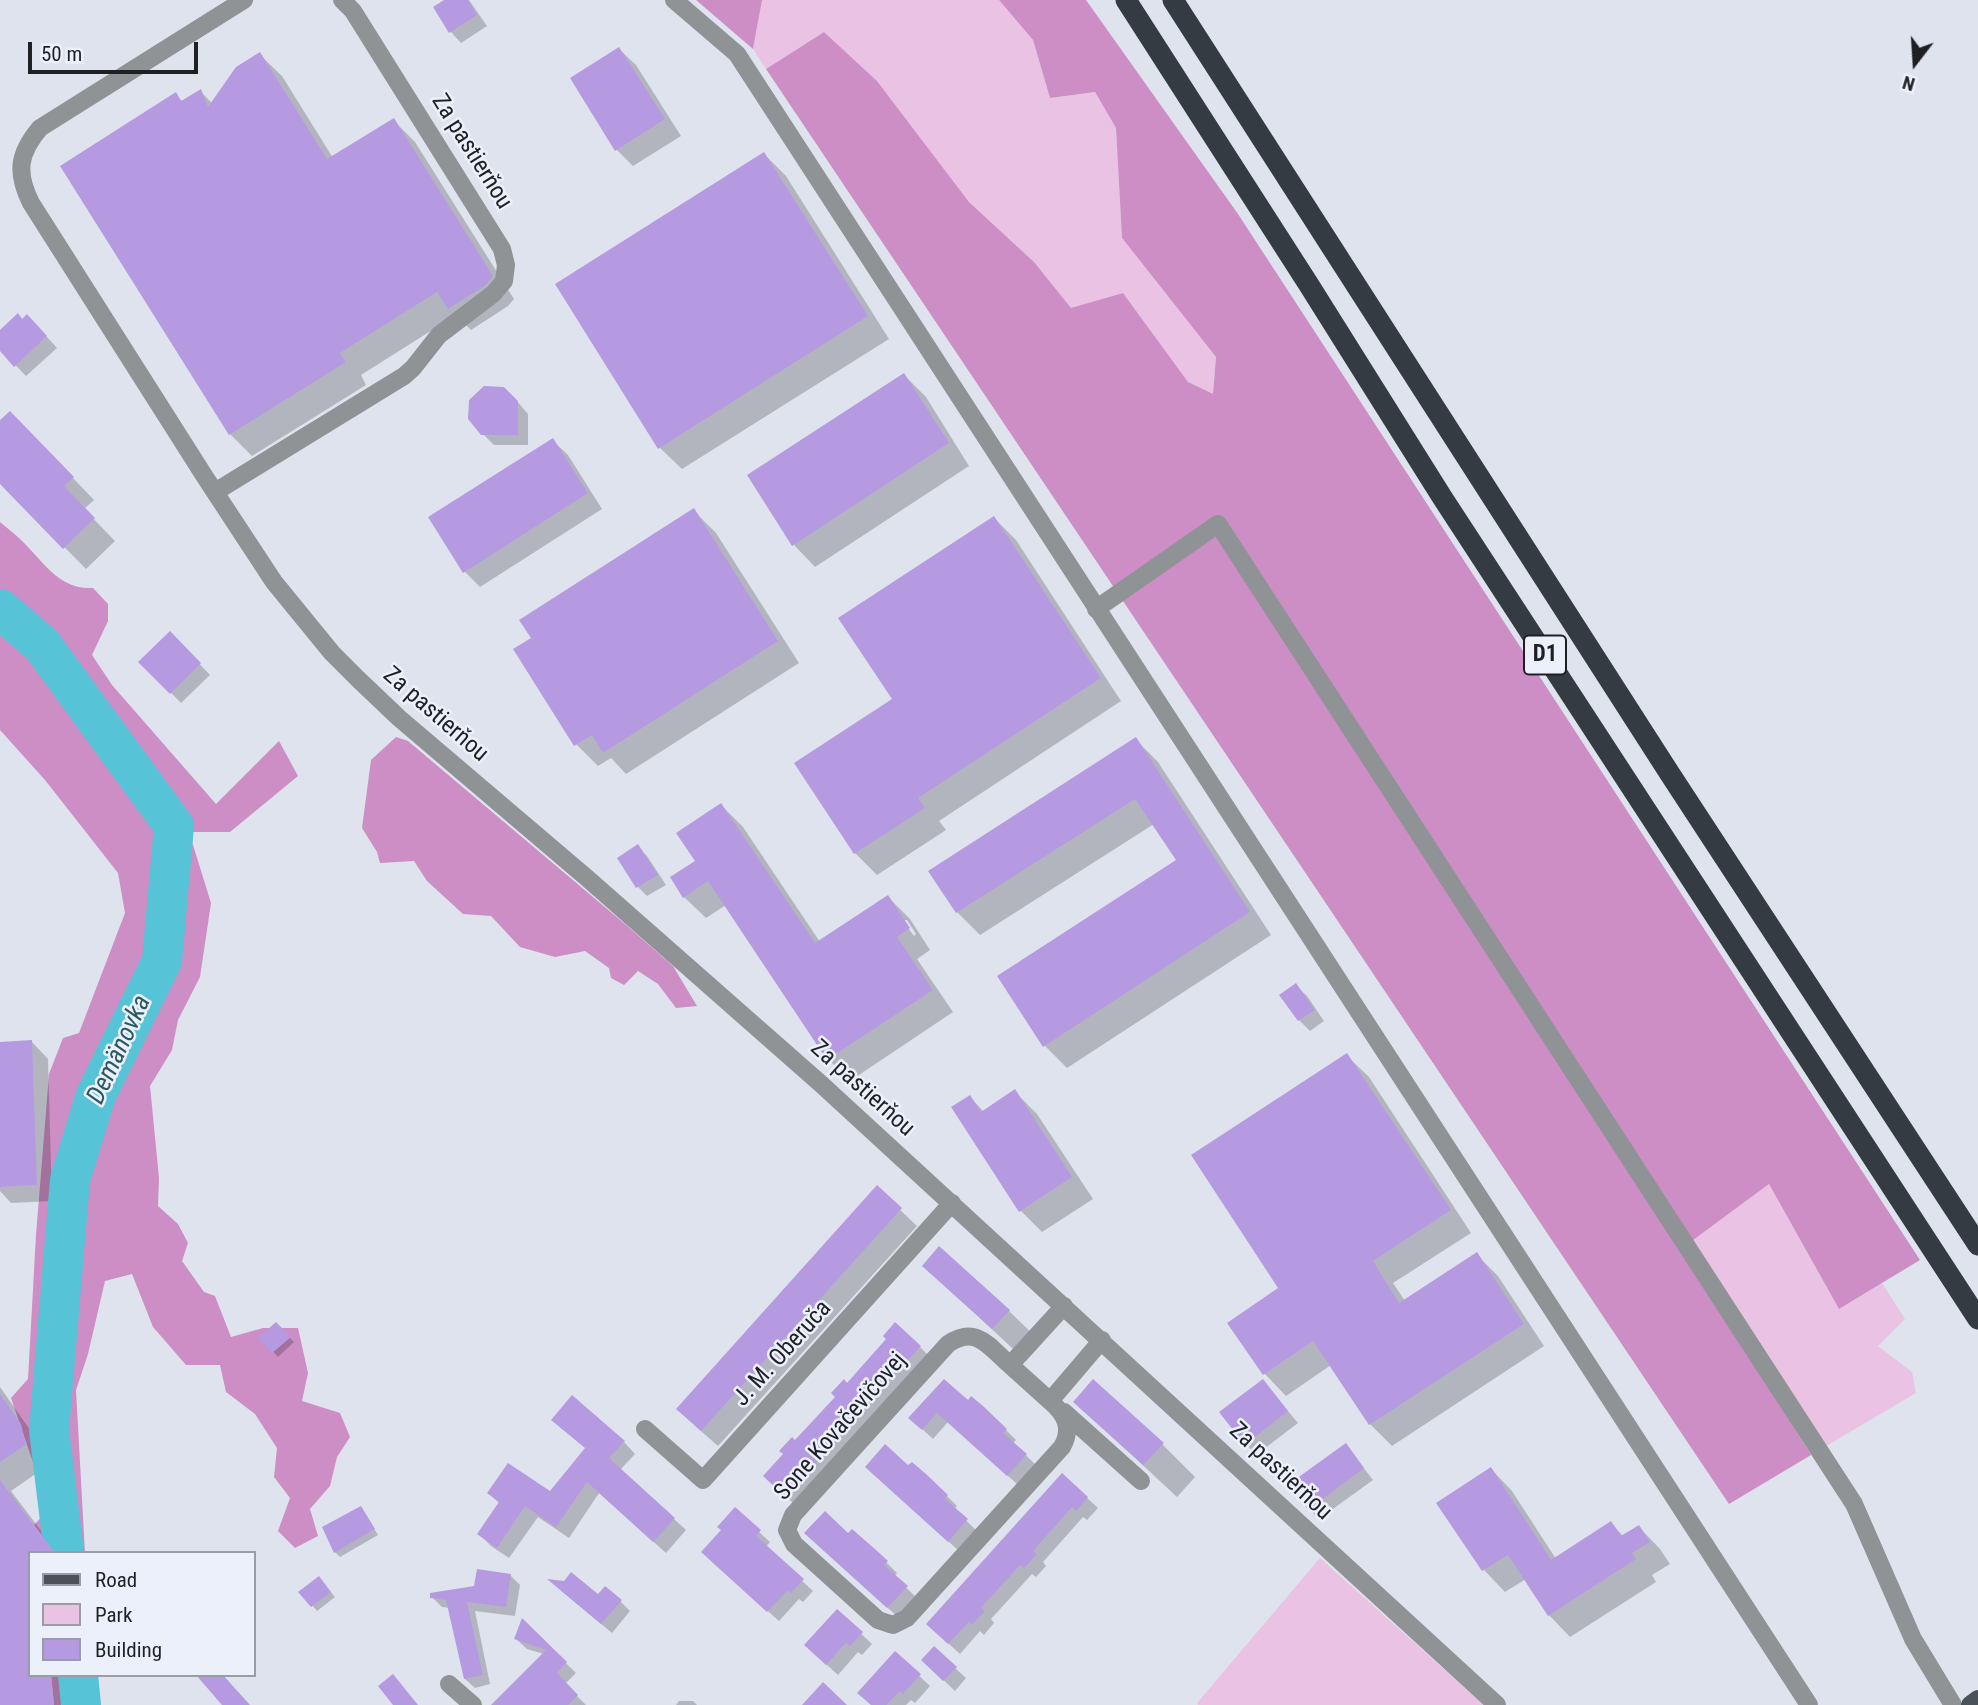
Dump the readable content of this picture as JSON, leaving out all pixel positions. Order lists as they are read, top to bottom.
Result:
{
  "streets": {
    "highway": ["D1"],
    "street": ["Za pastierňou", "J. M. Oberuča", "Sone Kovačevičovej"]
  },
  "crossings": [
    ["Za pastierňou", "J. M. Oberuča"]
  ],
  "water": ["Demänovka"],
  "legend": ["Road", "Park", "Building"],
  "scale_bar": "50 m",
  "north": "bottom"
}
